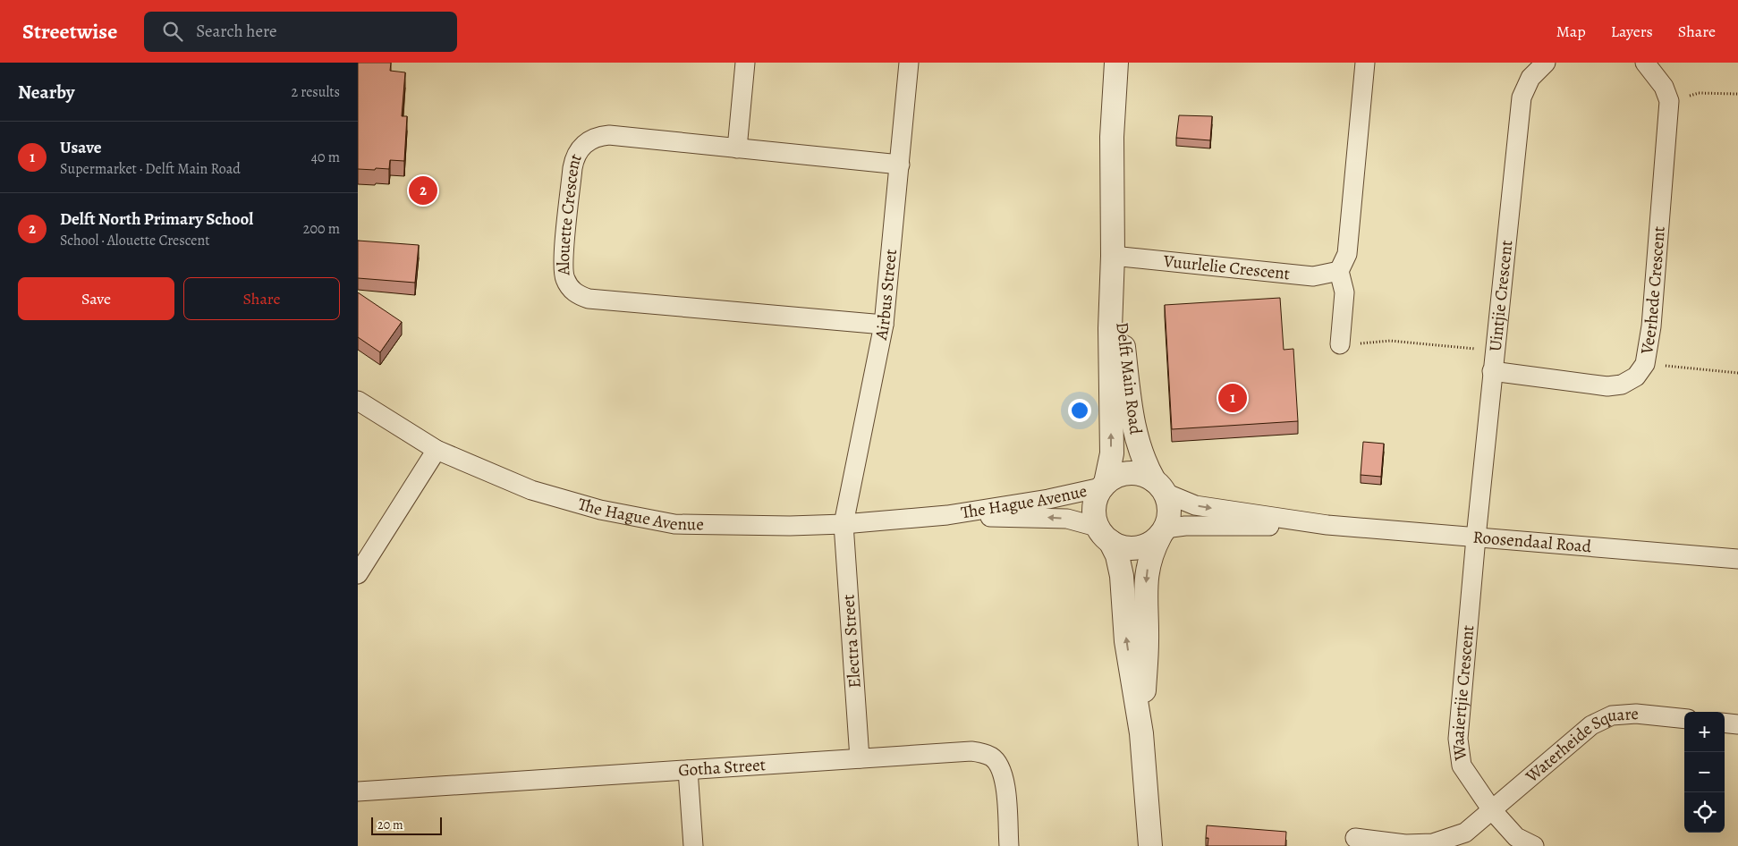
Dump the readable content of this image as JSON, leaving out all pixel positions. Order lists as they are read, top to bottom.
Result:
{
  "streets": {
    "street": [
      "Alouette Crescent",
      "Vuurlelie Crescent",
      "Veerhede Crescent",
      "Airbus Street",
      "Uintjie Crescent",
      "Delft Main Road",
      "The Hague Avenue",
      "Roosendaal Road",
      "Electra Street",
      "Waaiertjie Crescent",
      "Waterheide Square",
      "Gotha Street"
    ]
  },
  "crossings": [
    ["Alouette Crescent", "Airbus Street"],
    ["Vuurlelie Crescent", "Delft Main Road"],
    ["Veerhede Crescent", "Uintjie Crescent"],
    ["Airbus Street", "The Hague Avenue"],
    ["Airbus Street", "Electra Street"],
    ["Uintjie Crescent", "Roosendaal Road"],
    ["Uintjie Crescent", "Waaiertjie Crescent"],
    ["Delft Main Road", "The Hague Avenue"],
    ["Delft Main Road", "Roosendaal Road"],
    ["The Hague Avenue", "Roosendaal Road"],
    ["The Hague Avenue", "Electra Street"],
    ["Roosendaal Road", "Waaiertjie Crescent"],
    ["Electra Street", "Gotha Street"],
    ["Waaiertjie Crescent", "Waterheide Square"]
  ],
  "scale_bar": "20 m",
  "page": {
    "header": "Streetwise",
    "search": "Search here",
    "nav": ["Map", "Layers", "Share"],
    "heading": ["Nearby", "2 results"],
    "list": [
      {
        "mark": "1",
        "name": "Usave",
        "note": "Supermarket · Delft Main Road",
        "value": "40 m"
      },
      {
        "mark": "2",
        "name": "Delft North Primary School",
        "note": "School · Alouette Crescent",
        "value": "200 m"
      }
    ],
    "pins": ["2", "1"],
    "buttons": ["Save", "Share"],
    "map_buttons": ["+", "−"],
    "scale": "20 m"
  }
}
